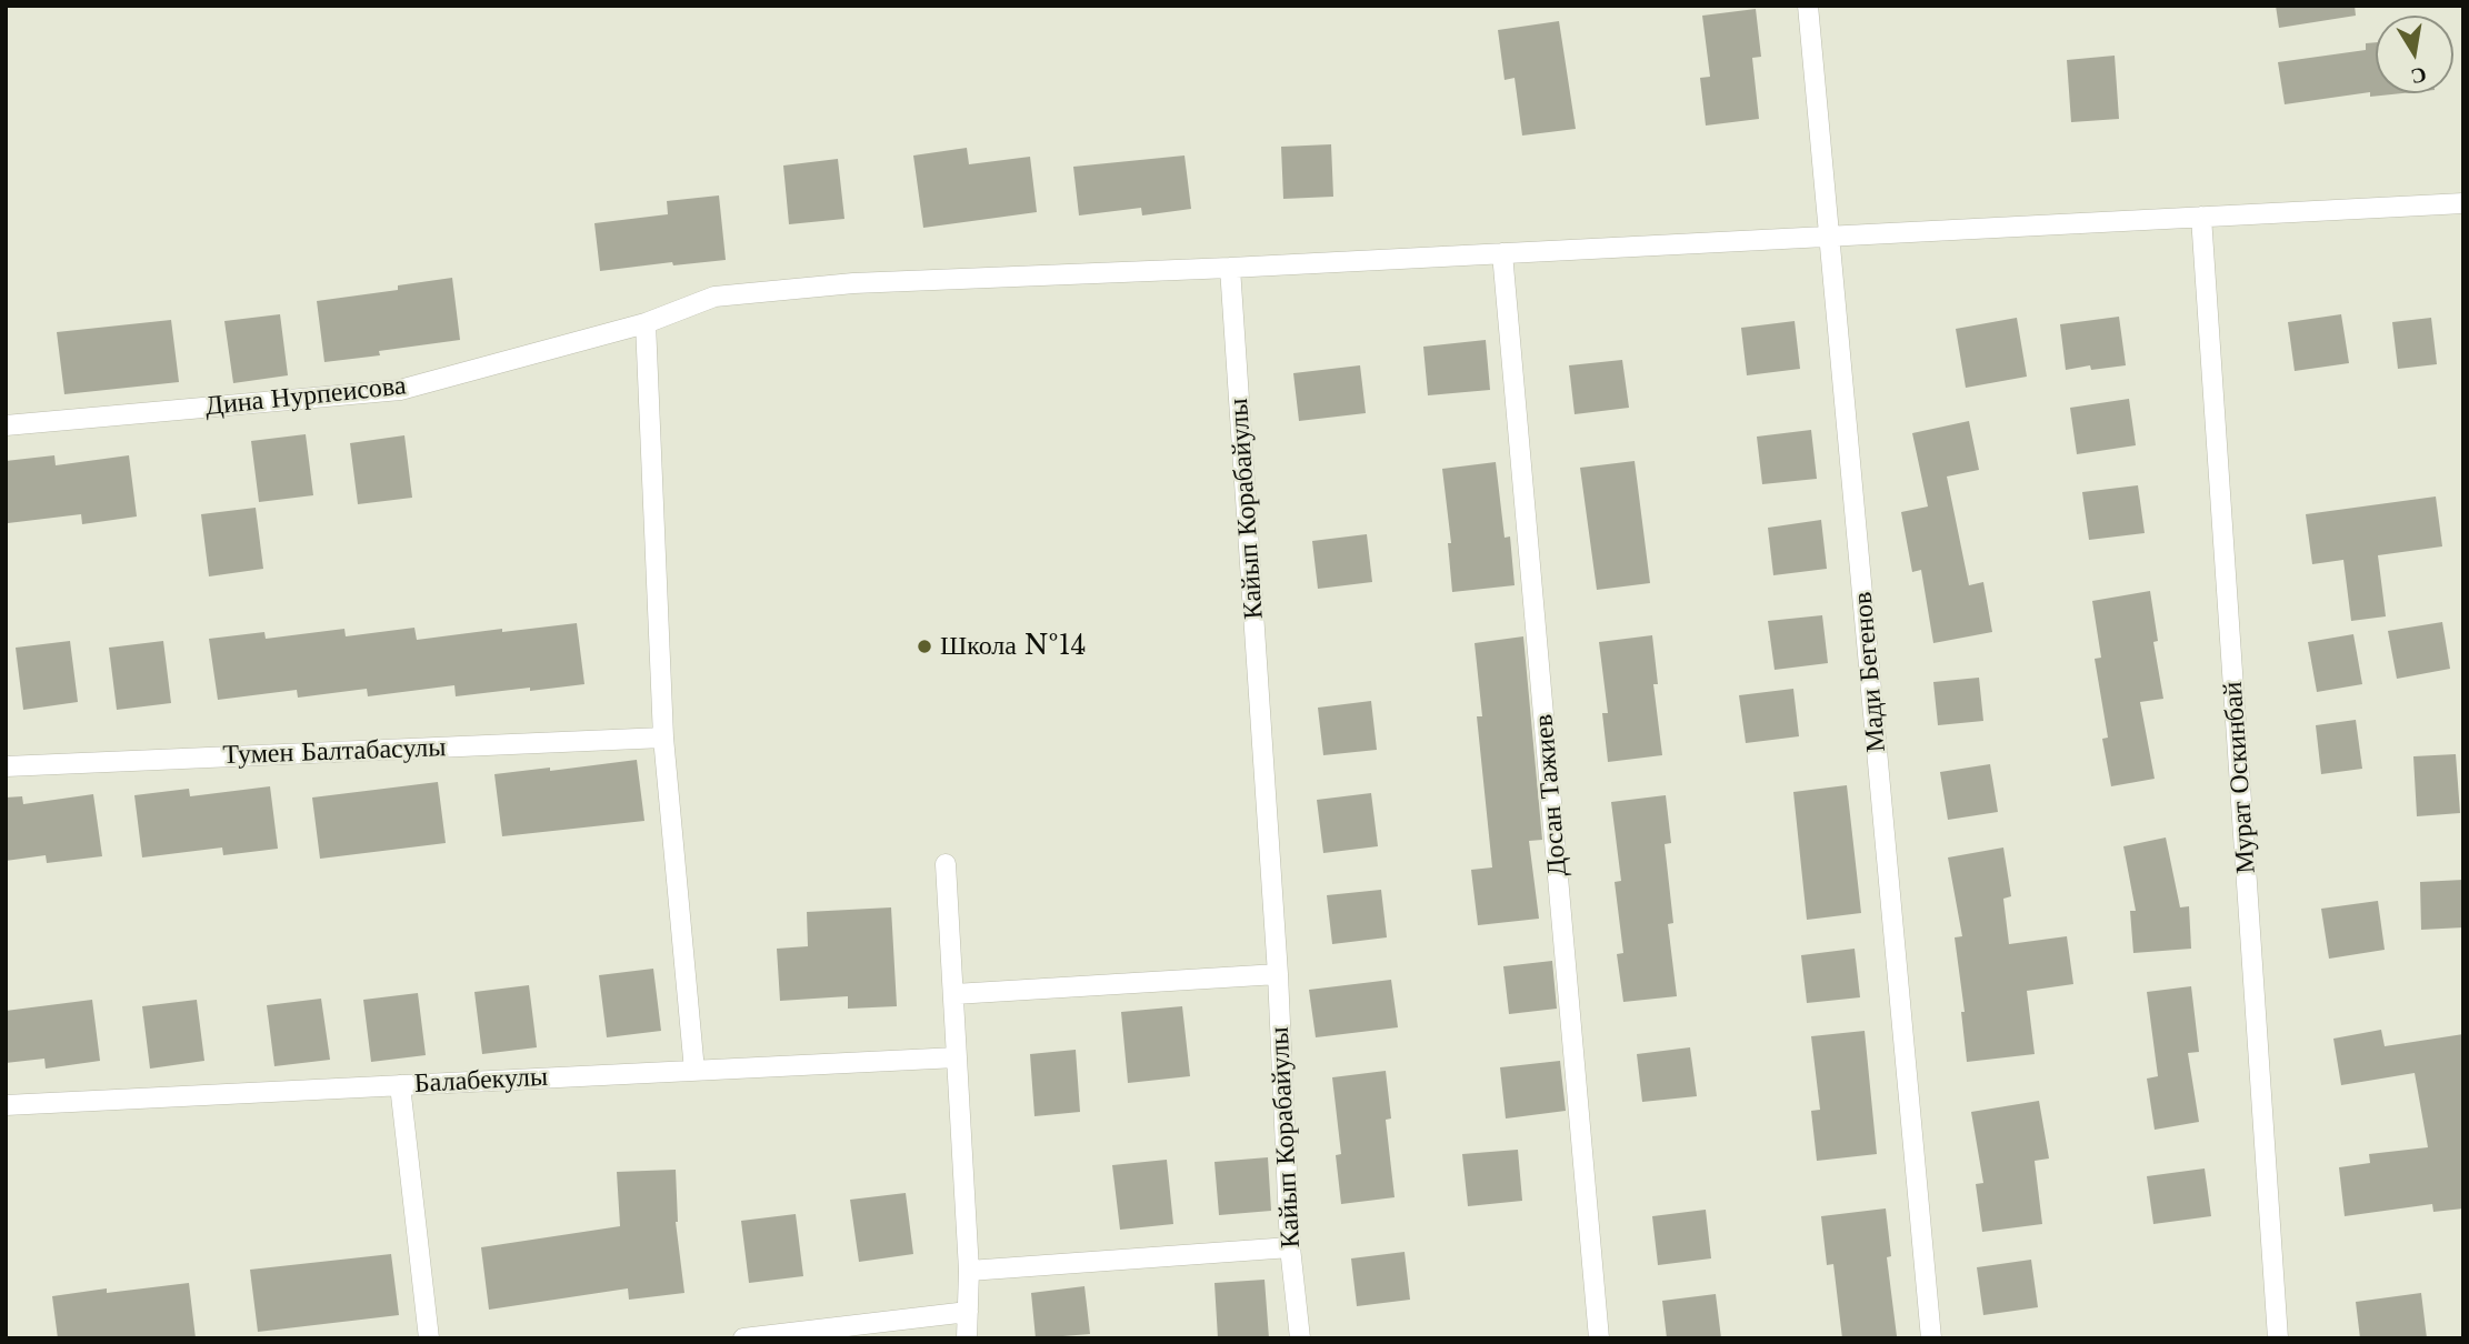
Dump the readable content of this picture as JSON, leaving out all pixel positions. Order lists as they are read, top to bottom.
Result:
{
  "streets": {
    "street": [
      "Дина Нурпеисова",
      "Кайып Корабайулы",
      "Мади Бегенов",
      "Тумен Балтабасулы",
      "Мурат Оскинбай",
      "Досан Тажиев",
      "Балабекулы"
    ]
  },
  "places": ["Школа №14"],
  "north": "bottom"
}
